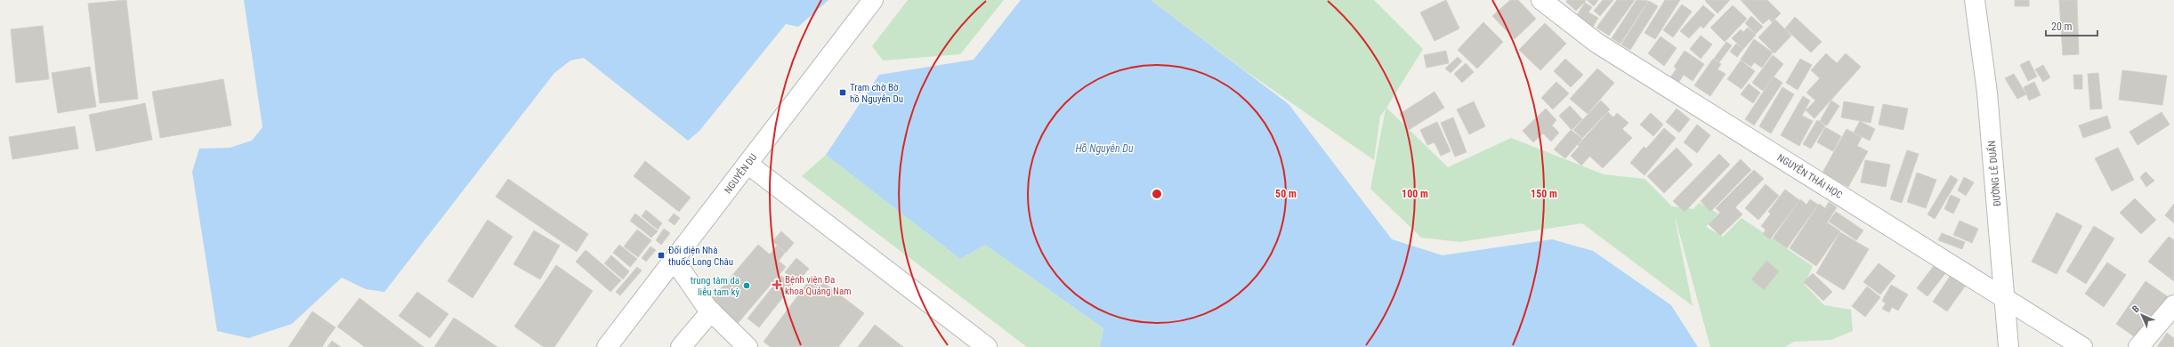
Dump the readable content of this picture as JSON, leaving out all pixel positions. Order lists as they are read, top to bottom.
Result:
{
  "streets": {
    "street": ["NGUYỄN DU", "ĐƯỜNG LÊ DUẨN", "NGUYỄN THÁI HỌC"]
  },
  "crossings": [
    ["ĐƯỜNG LÊ DUẨN", "NGUYỄN THÁI HỌC"]
  ],
  "water": ["Hồ Nguyễn Du"],
  "places": {
    "transit": ["Trạm chờ Bờ hồ Nguyễn Du", "Đối diện Nhà thuốc Long Châu"],
    "health": ["Bệnh viện Đa khoa Quảng Nam"],
    "other": ["trung tâm da liễu tam kỳ"]
  },
  "scale_bar": "20 m",
  "north": "top left",
  "rings": ["50 m", "100 m", "150 m"]
}
